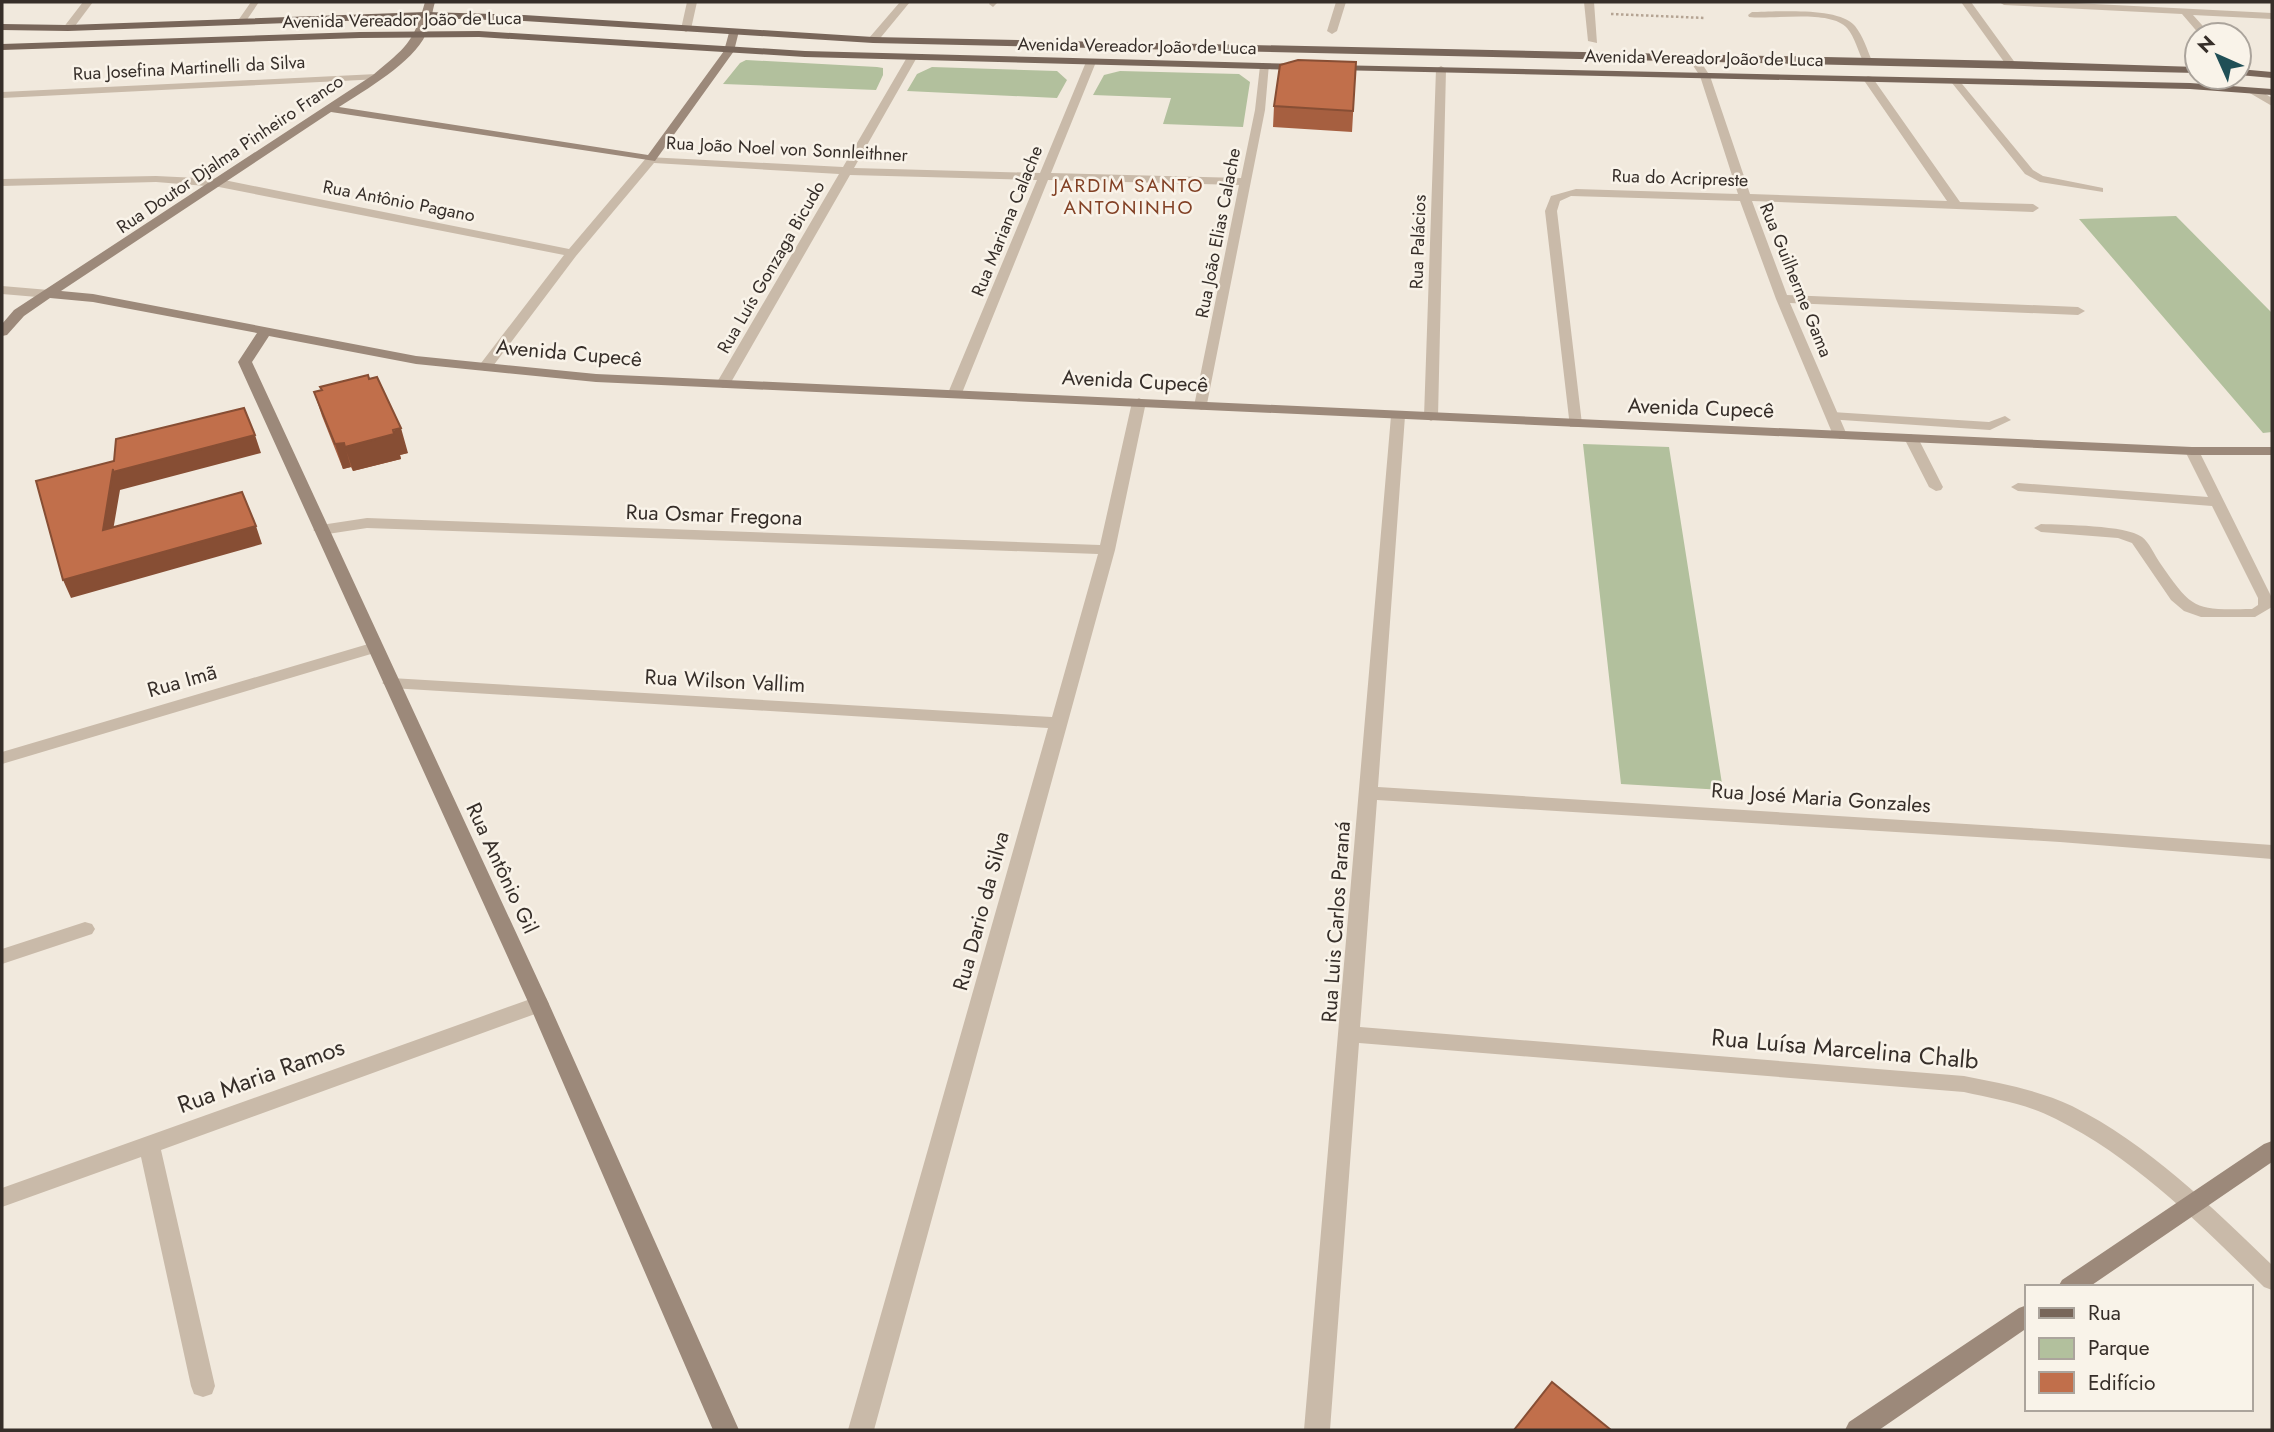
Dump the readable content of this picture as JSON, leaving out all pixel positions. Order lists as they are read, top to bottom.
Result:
{
  "streets": {
    "main road": ["Avenida Vereador João de Luca"],
    "street": [
      "Rua Josefina Martinelli da Silva",
      "Rua João Noel von Sonnleithner",
      "Rua Doutor Djalma Pinheiro Franco",
      "Rua do Acripreste",
      "Rua Antônio Pagano",
      "Rua Mariana Calache",
      "Rua João Elias Calache",
      "Rua Palácios",
      "Rua Luís Gonzaga Bicudo",
      "Rua Guilherme Gama",
      "Avenida Cupecê",
      "Rua Osmar Fregona",
      "Rua Imã",
      "Rua Wilson Vallim",
      "Rua José Maria Gonzales",
      "Rua Antônio Gil",
      "Rua Dario da Silva",
      "Rua Luis Carlos Paraná",
      "Rua Luísa Marcelina Chalb",
      "Rua Maria Ramos"
    ]
  },
  "crossings": [
    ["Avenida Vereador João de Luca", "Rua Doutor Djalma Pinheiro Franco"],
    ["Avenida Vereador João de Luca", "Rua Mariana Calache"],
    ["Avenida Vereador João de Luca", "Rua João Elias Calache"],
    ["Avenida Vereador João de Luca", "Rua Palácios"],
    ["Avenida Vereador João de Luca", "Rua Luís Gonzaga Bicudo"],
    ["Avenida Vereador João de Luca", "Rua Guilherme Gama"],
    ["Rua Josefina Martinelli da Silva", "Rua Doutor Djalma Pinheiro Franco"],
    ["Rua João Noel von Sonnleithner", "Rua Doutor Djalma Pinheiro Franco"],
    ["Rua João Noel von Sonnleithner", "Rua Mariana Calache"],
    ["Rua João Noel von Sonnleithner", "Rua João Elias Calache"],
    ["Rua João Noel von Sonnleithner", "Rua Luís Gonzaga Bicudo"],
    ["Rua Doutor Djalma Pinheiro Franco", "Rua Antônio Pagano"],
    ["Rua Doutor Djalma Pinheiro Franco", "Avenida Cupecê"],
    ["Rua do Acripreste", "Rua Guilherme Gama"],
    ["Rua do Acripreste", "Avenida Cupecê"],
    ["Rua Mariana Calache", "Avenida Cupecê"],
    ["Rua João Elias Calache", "Avenida Cupecê"],
    ["Rua Palácios", "Avenida Cupecê"],
    ["Rua Luís Gonzaga Bicudo", "Avenida Cupecê"],
    ["Rua Guilherme Gama", "Avenida Cupecê"],
    ["Avenida Cupecê", "Rua Antônio Gil"],
    ["Avenida Cupecê", "Rua Dario da Silva"],
    ["Avenida Cupecê", "Rua Luis Carlos Paraná"],
    ["Rua Osmar Fregona", "Rua Antônio Gil"],
    ["Rua Osmar Fregona", "Rua Dario da Silva"],
    ["Rua Imã", "Rua Antônio Gil"],
    ["Rua Wilson Vallim", "Rua Antônio Gil"],
    ["Rua Wilson Vallim", "Rua Dario da Silva"],
    ["Rua José Maria Gonzales", "Rua Luis Carlos Paraná"],
    ["Rua Antônio Gil", "Rua Maria Ramos"],
    ["Rua Luis Carlos Paraná", "Rua Luísa Marcelina Chalb"]
  ],
  "districts": ["JARDIM SANTO ANTONINHO"],
  "legend": ["Rua", "Parque", "Edifício"],
  "north": "top left"
}
